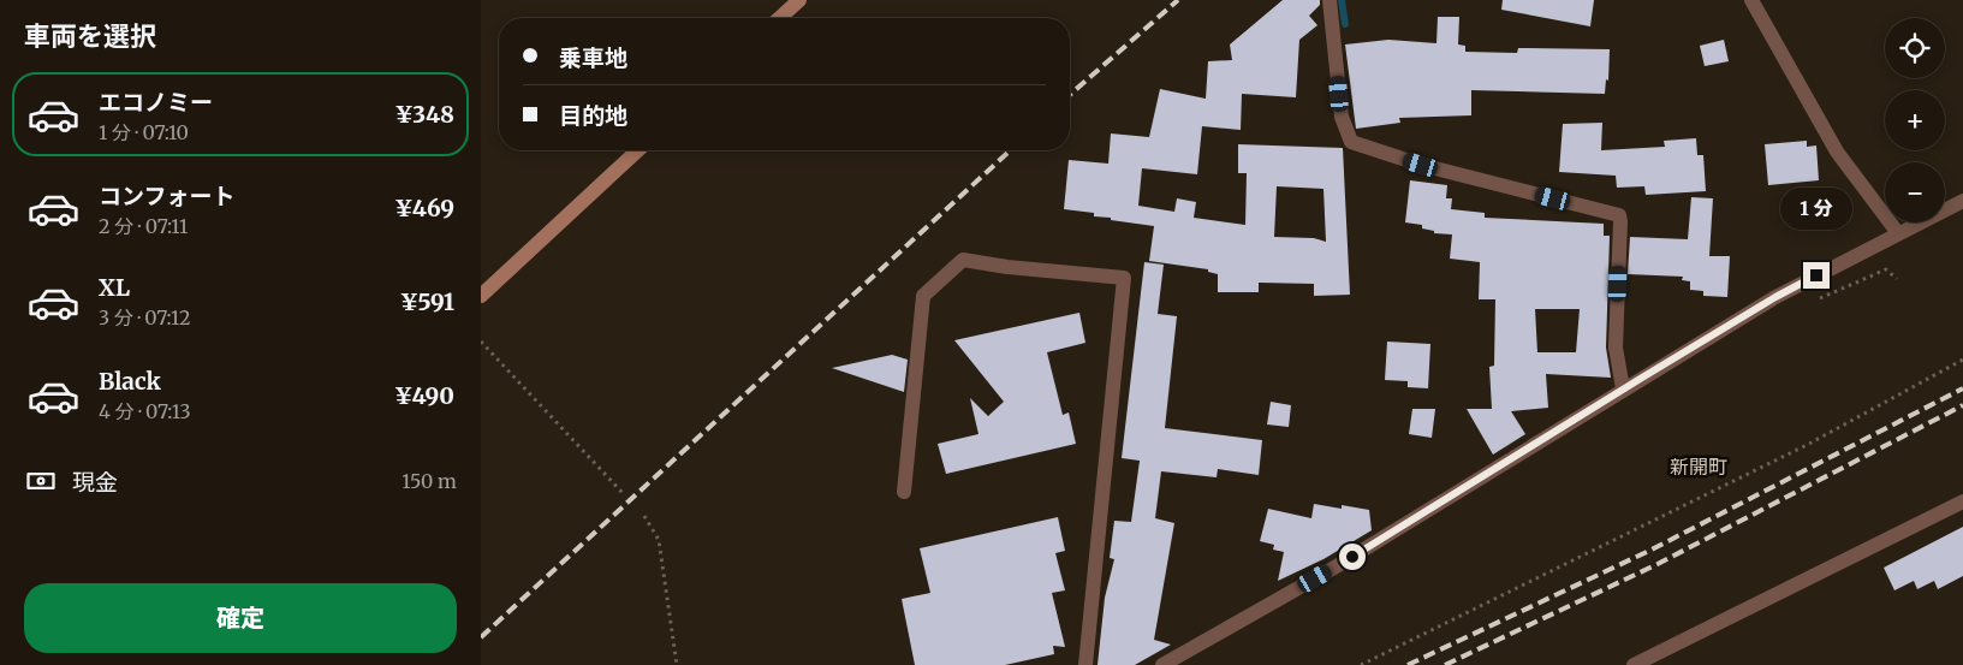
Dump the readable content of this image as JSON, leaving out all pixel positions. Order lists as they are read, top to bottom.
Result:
{
  "districts": ["新開町"],
  "page": {
    "heading": "車両を選択",
    "map_buttons": ["+", "−"],
    "banner": ["乗車地", "目的地"],
    "list": [
      {
        "name": "エコノミー",
        "note": "1 分 · 07:10",
        "value": "¥348"
      },
      {
        "name": "コンフォート",
        "note": "2 分 · 07:11",
        "value": "¥469"
      },
      {
        "name": "XL",
        "note": "3 分 · 07:12",
        "value": "¥591"
      },
      {
        "name": "Black",
        "note": "4 分 · 07:13",
        "value": "¥490"
      }
    ],
    "bubble": "1 分",
    "pay": ["現金", "150 m"],
    "buttons": "確定"
  }
}
